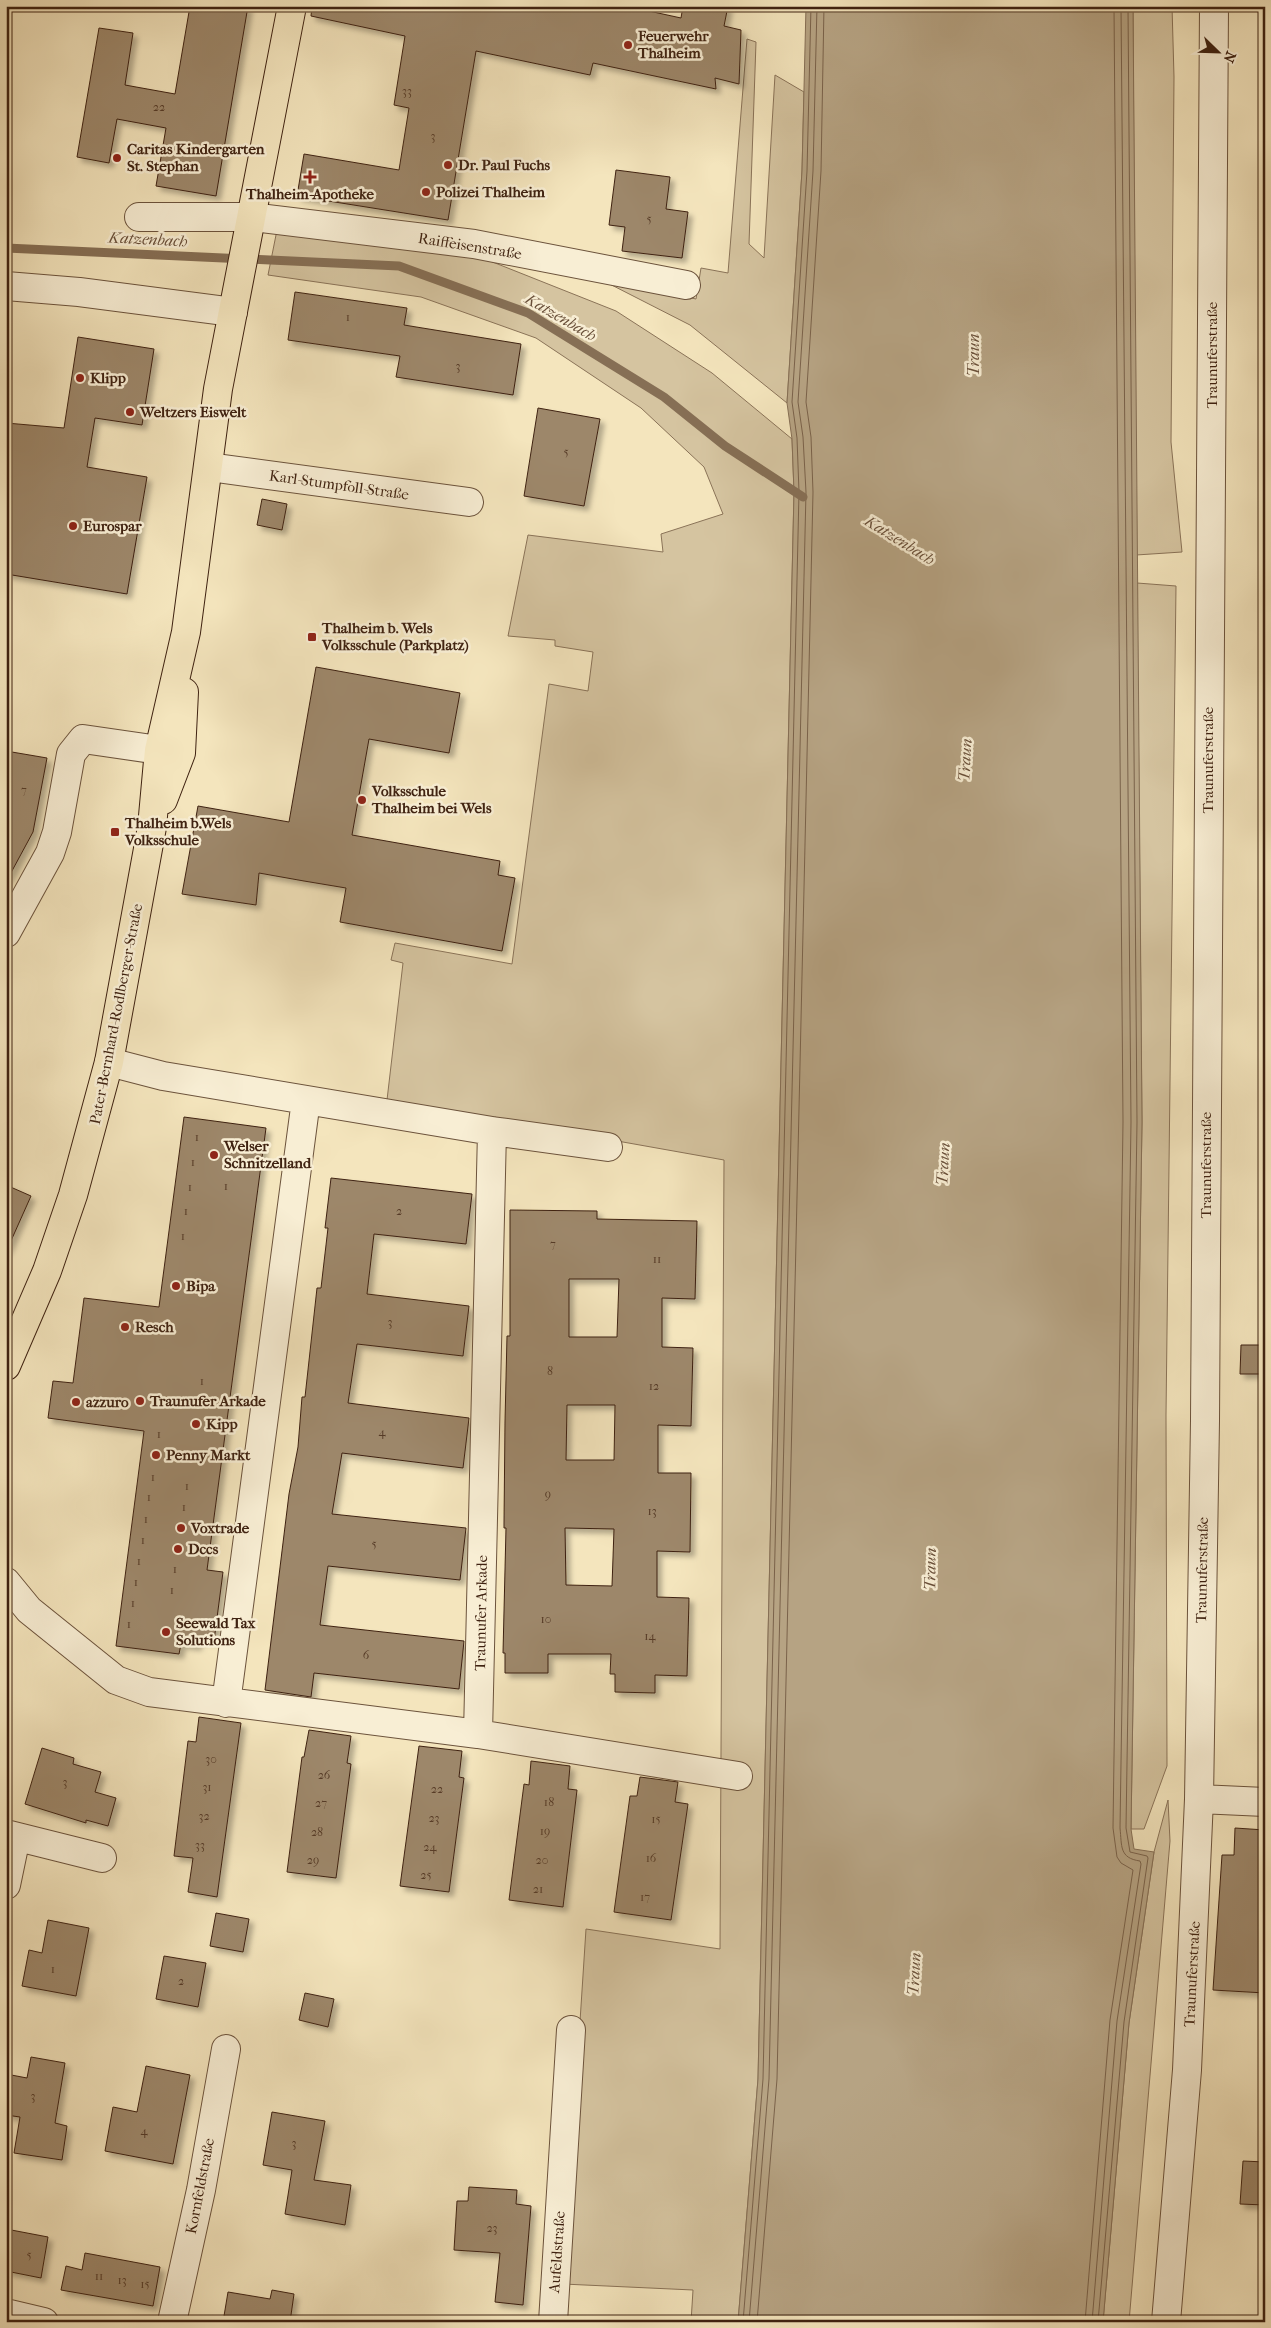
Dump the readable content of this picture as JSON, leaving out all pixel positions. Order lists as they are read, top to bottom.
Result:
{
  "streets": {
    "main road": ["Pater-Bernhard-Rodlberger-Straße"],
    "street": [
      "Raiffeisenstraße",
      "Traunuferstraße",
      "Karl-Stumpfoll-Straße",
      "Traunufer Arkade",
      "Kornfeldstraße",
      "Aufeldstraße"
    ]
  },
  "crossings": [
    ["Raiffeisenstraße", "Pater-Bernhard-Rodlberger-Straße"],
    ["Karl-Stumpfoll-Straße", "Pater-Bernhard-Rodlberger-Straße"]
  ],
  "water": ["Katzenbach", "Traun"],
  "places": {
    "other": [
      "Feuerwehr Thalheim",
      "Caritas Kindergarten St. Stephan",
      "Dr. Paul Fuchs",
      "Polizei Thalheim",
      "Klipp",
      "Weltzers Eiswelt",
      "Eurospar",
      "Volksschule Thalheim bei Wels",
      "Welser Schnitzelland",
      "Bipa",
      "Resch",
      "Traunufer Arkade",
      "azzuro",
      "Kipp",
      "Penny Markt",
      "Voxtrade",
      "Dccs",
      "Seewald Tax Solutions"
    ],
    "health": ["Thalheim-Apotheke"],
    "transit": ["Thalheim b. Wels Volksschule (Parkplatz)", "Thalheim b.Wels Volksschule"]
  },
  "house_numbers": [
    "33",
    "22",
    "3",
    "5",
    "1",
    "3",
    "5",
    "7",
    "1",
    "1",
    "1",
    "1",
    "1",
    "2",
    "1",
    "7",
    "11",
    "3",
    "8",
    "1",
    "12",
    "4",
    "1",
    "1",
    "1",
    "9",
    "1",
    "1",
    "13",
    "1",
    "1",
    "5",
    "1",
    "1",
    "1",
    "1",
    "1",
    "10",
    "1",
    "14",
    "6",
    "30",
    "26",
    "3",
    "31",
    "22",
    "18",
    "27",
    "32",
    "23",
    "15",
    "19",
    "28",
    "33",
    "24",
    "16",
    "29",
    "20",
    "25",
    "21",
    "17",
    "1",
    "2",
    "3",
    "4",
    "3",
    "23",
    "5",
    "11",
    "13",
    "15"
  ],
  "north": "bottom right"
}
